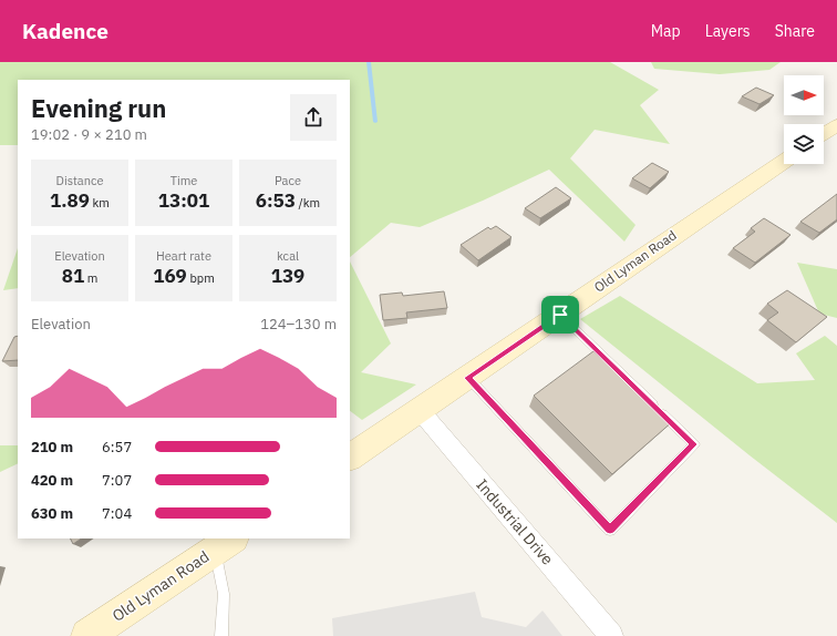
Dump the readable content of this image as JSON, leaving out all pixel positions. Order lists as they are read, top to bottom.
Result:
{
  "streets": {
    "main road": ["Old Lyman Road"],
    "street": ["Industrial Drive"]
  },
  "crossings": [
    ["Old Lyman Road", "Industrial Drive"]
  ],
  "north": "right",
  "page": {
    "header": "Kadence",
    "nav": ["Map", "Layers", "Share"],
    "heading": ["Evening run", "19:02 · 9 × 210 m"],
    "stats": [
      ["Distance", "1.89 km"],
      ["Time", "13:01"],
      ["Pace", "6:53 /km"],
      ["Elevation", "81 m"],
      ["Heart rate", "169 bpm"],
      ["kcal", "139"]
    ],
    "chart": ["Elevation", "124–130 m"],
    "list": [
      {
        "name": "210 m",
        "note": "6:57"
      },
      {
        "name": "420 m",
        "note": "7:07"
      },
      {
        "name": "630 m",
        "note": "7:04"
      }
    ]
  }
}
